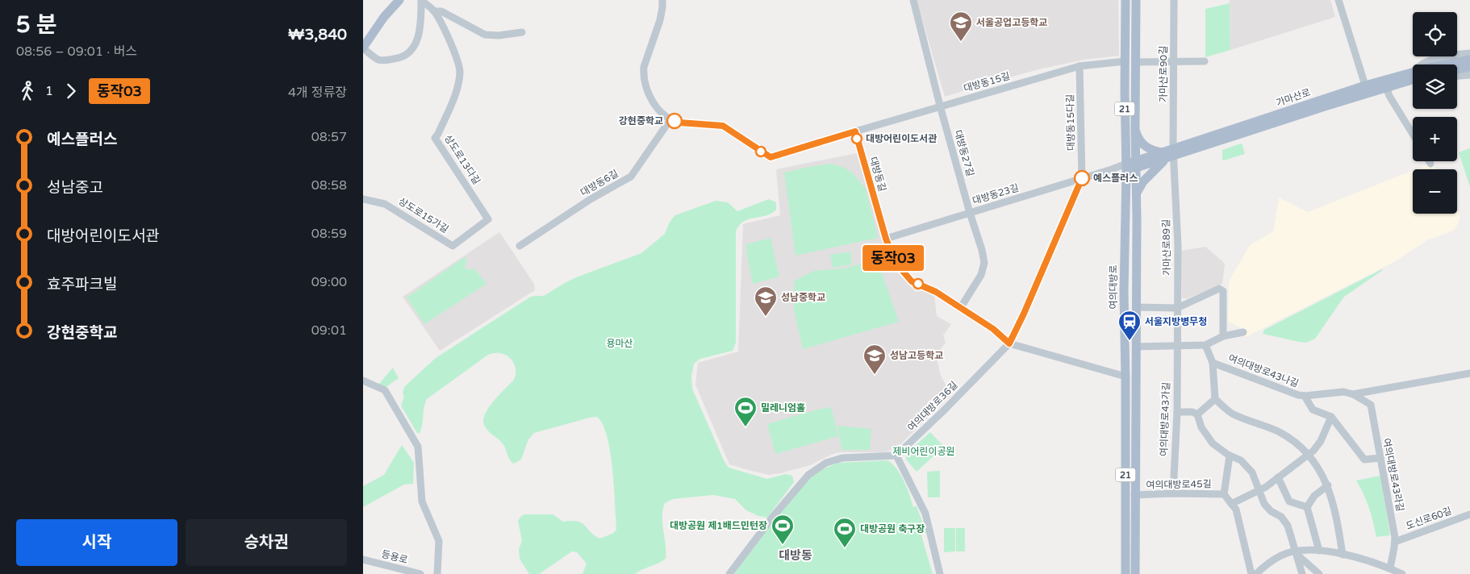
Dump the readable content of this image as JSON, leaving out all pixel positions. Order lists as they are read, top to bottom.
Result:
{
  "streets": {
    "main road": ["가마산로", "21", "여의대방로"],
    "street": [
      "가마산로90길",
      "대방동15길",
      "대방동15다길",
      "대방동27길",
      "상도로13다길",
      "대방동길",
      "대방동6길",
      "대방동23길",
      "상도로15가길",
      "가마산로89길",
      "여의대방로43나길",
      "여의대방로36길",
      "여의대방로43가길",
      "여의대방로43라길",
      "여의대방로45길",
      "도신로60길",
      "등용로"
    ]
  },
  "crossings": [
    ["가마산로90길", "가마산로"],
    ["가마산로90길", "가마산로89길"],
    ["대방동15길", "대방동15다길"],
    ["대방동15길", "대방동27길"],
    ["대방동15길", "대방동길"],
    ["대방동15길", "여의대방로"],
    ["가마산로", "대방동23길"],
    ["가마산로", "가마산로89길"],
    ["가마산로", "여의대방로"],
    ["대방동15다길", "대방동23길"],
    ["대방동15다길", "여의대방로36길"],
    ["대방동27길", "대방동길"],
    ["대방동27길", "대방동23길"],
    ["상도로13다길", "상도로15가길"],
    ["대방동길", "대방동23길"],
    ["대방동길", "여의대방로"],
    ["대방동길", "여의대방로36길"],
    ["대방동23길", "여의대방로"],
    ["대방동23길", "여의대방로36길"],
    ["가마산로89길", "여의대방로43가길"],
    ["여의대방로", "여의대방로45길"],
    ["여의대방로43나길", "여의대방로43라길"],
    ["여의대방로43가길", "여의대방로45길"],
    ["여의대방로43라길", "도신로60길"]
  ],
  "districts": ["대방동"],
  "parks": ["용마산", "제비어린이공원"],
  "places": {
    "school or university": ["서울공업고등학교", "성남중학교", "성남고등학교"],
    "other": ["강현중학교", "대방어린이도서관", "예스플러스"],
    "station": ["서울지방병무청"],
    "sports": ["밀레니엄홀", "대방공원 제1배드민턴장", "대방공원 축구장"]
  },
  "lines": ["bus line 동작03"],
  "page": {
    "heading": ["5 분", "08:56 – 09:01 · 버스", "₩3,840"],
    "on_map": "동작03",
    "map_buttons": ["+", "−"],
    "legs": ["1", "동작03", "4개 정류장"],
    "list": [
      {
        "name": "예스플러스",
        "value": "08:57"
      },
      {
        "name": "성남중고",
        "value": "08:58"
      },
      {
        "name": "대방어린이도서관",
        "value": "08:59"
      },
      {
        "name": "효주파크빌",
        "value": "09:00"
      },
      {
        "name": "강현중학교",
        "value": "09:01"
      }
    ],
    "buttons": ["시작", "승차권"]
  }
}
